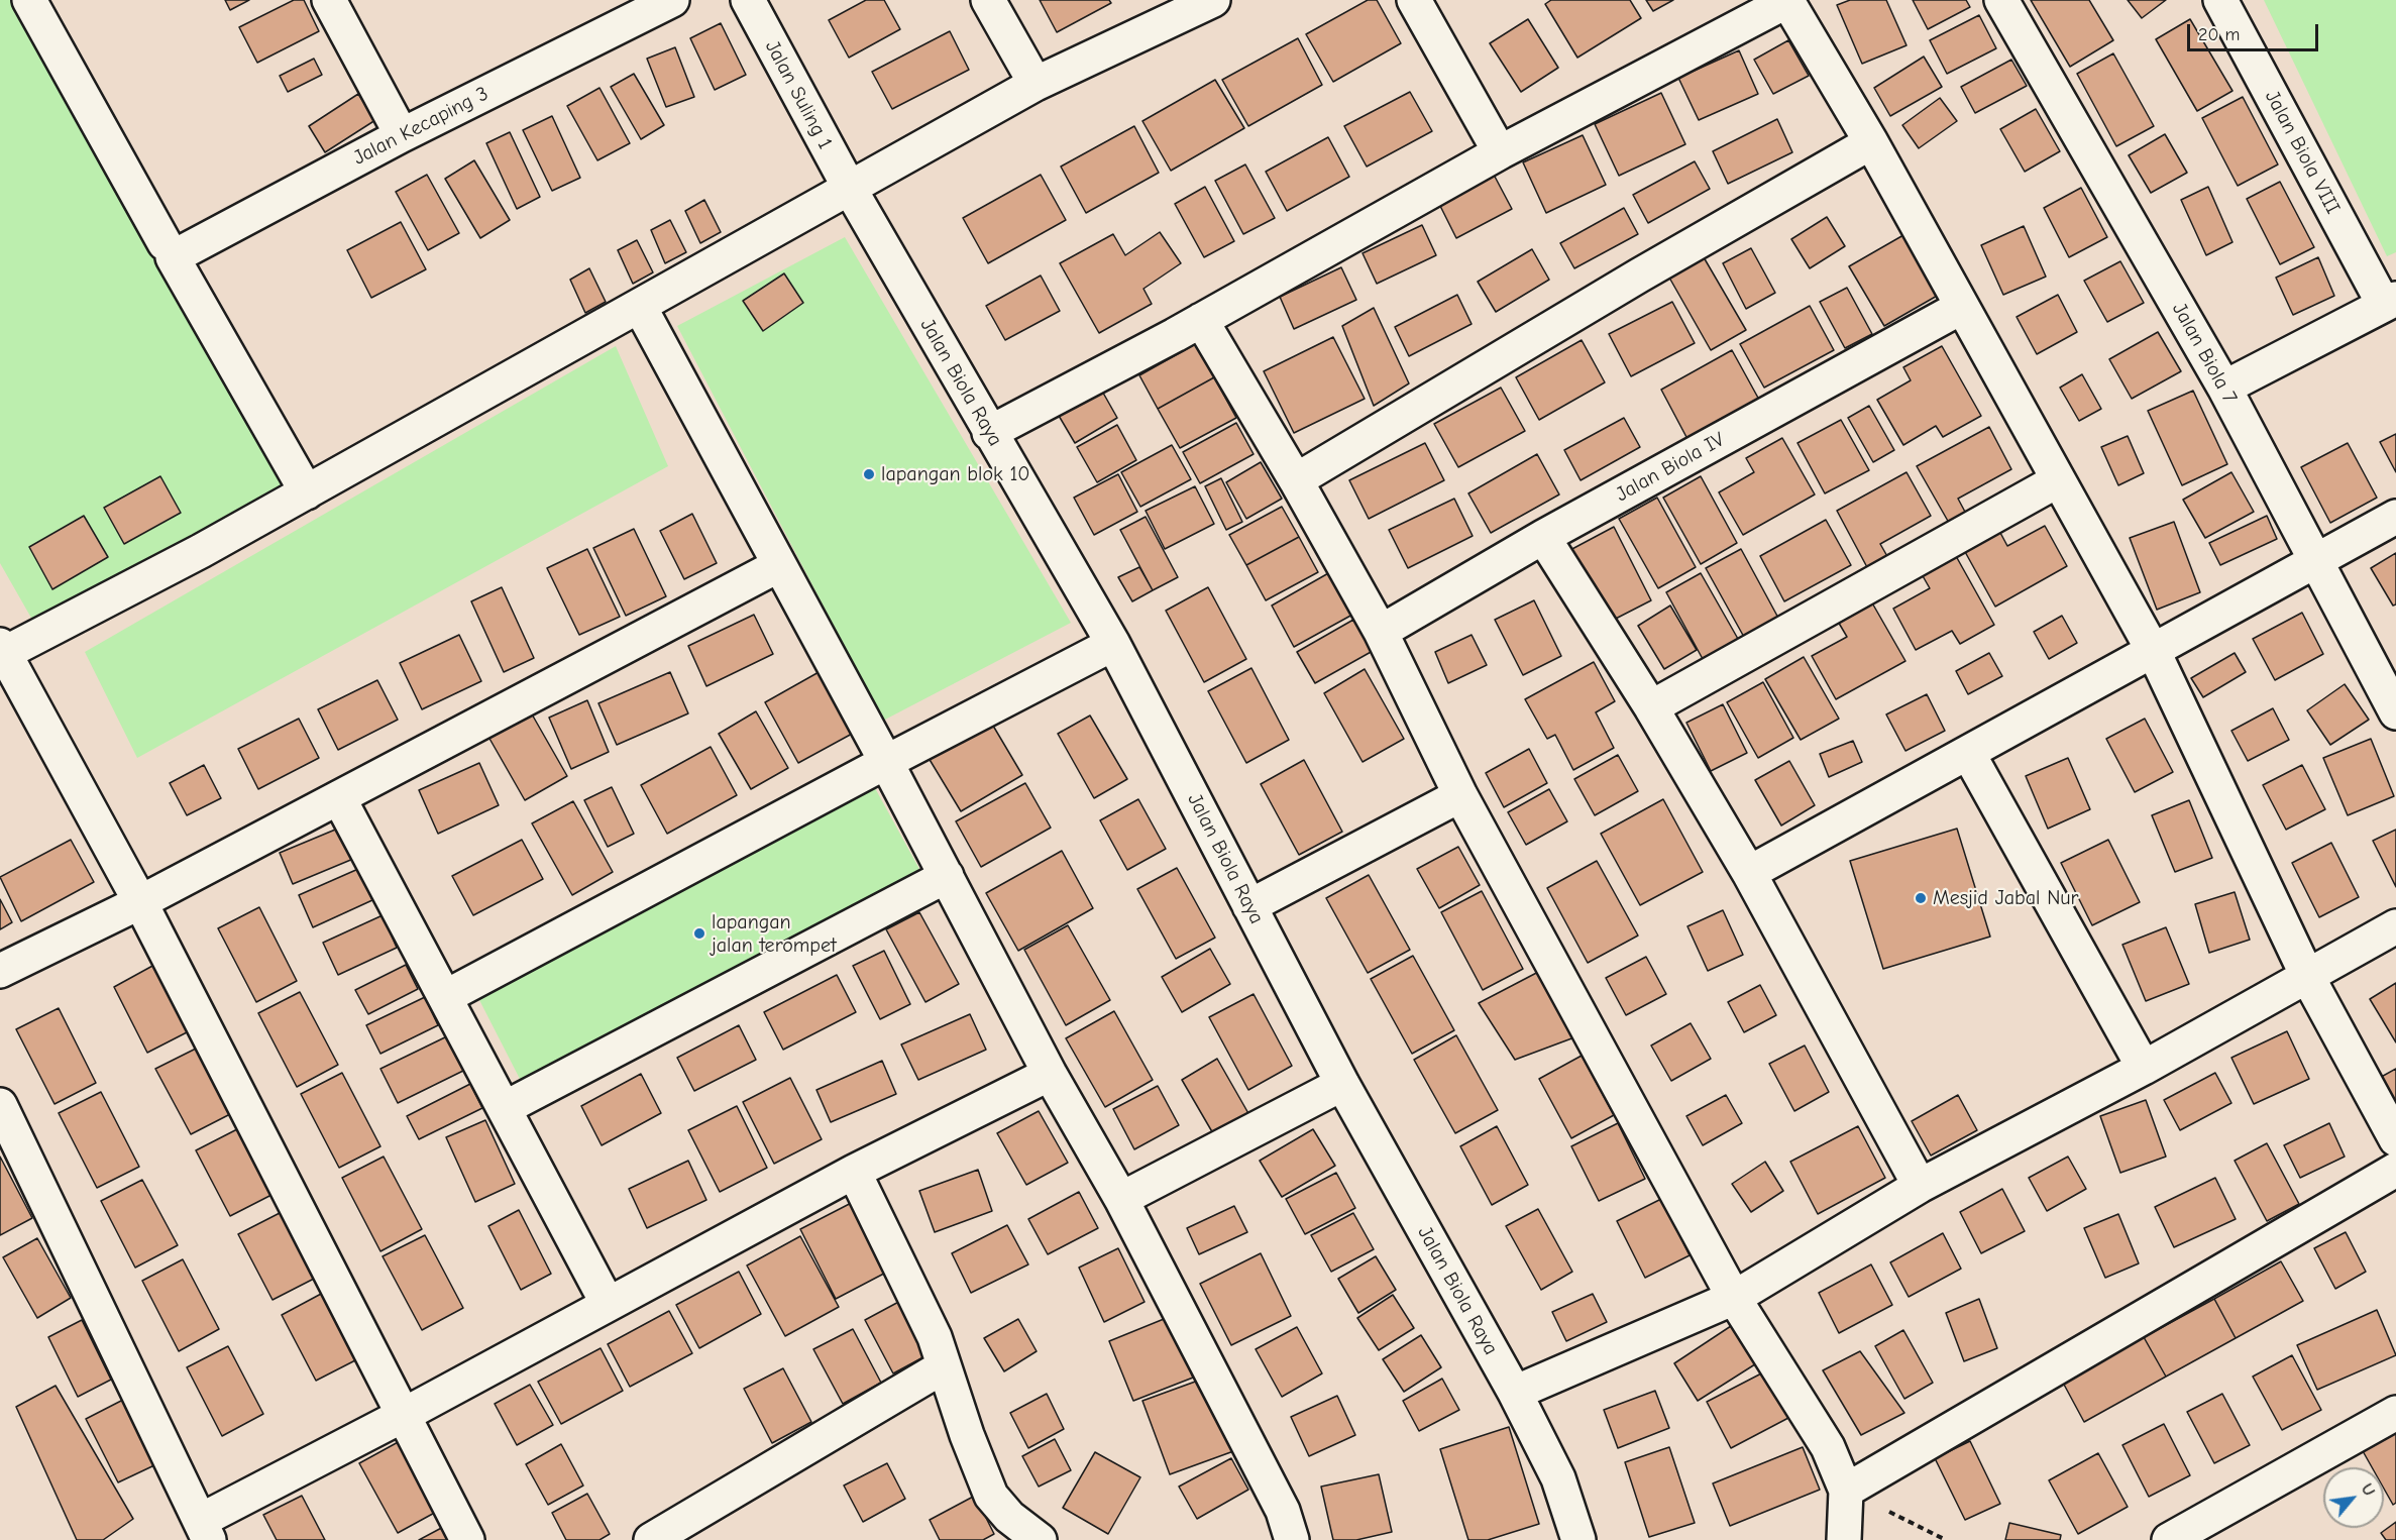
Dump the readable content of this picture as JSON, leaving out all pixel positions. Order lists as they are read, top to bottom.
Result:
{
  "streets": {
    "street": [
      "Jalan Suling 1",
      "Jalan Kecaping 3",
      "Jalan Biola VIII",
      "Jalan Biola 7",
      "Jalan Biola Raya",
      "Jalan Biola IV"
    ]
  },
  "crossings": [
    ["Jalan Suling 1", "Jalan Biola Raya"]
  ],
  "places": ["lapangan blok 10", "Mesjid Jabal Nur", "lapangan jalan terompet"],
  "scale_bar": "20 m",
  "north": "top right"
}
